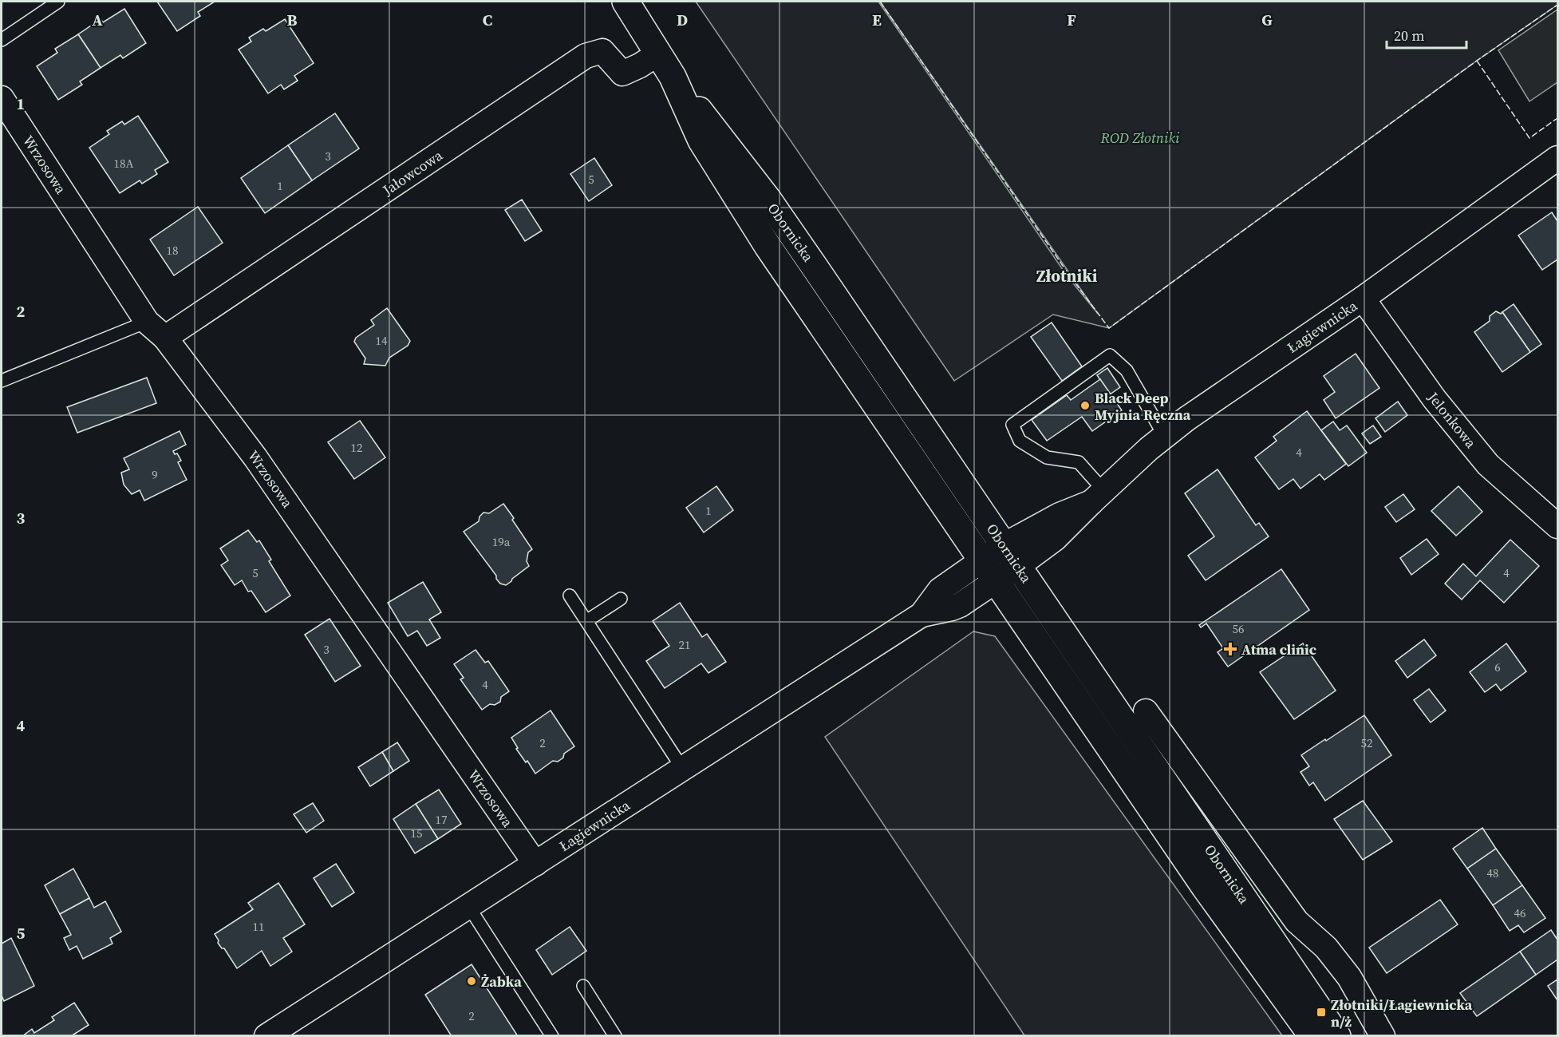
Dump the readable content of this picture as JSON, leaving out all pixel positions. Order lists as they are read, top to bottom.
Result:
{
  "streets": {
    "main road": ["Obornicka"],
    "street": [
      "Wrzosowa",
      "Jałowcowa",
      "Łagiewnicka",
      "Jelonkowa"
    ]
  },
  "crossings": [
    ["Wrzosowa", "Jałowcowa"],
    ["Wrzosowa", "Łagiewnicka"],
    ["Jałowcowa", "Obornicka"],
    ["Obornicka", "Łagiewnicka"],
    ["Łagiewnicka", "Jelonkowa"]
  ],
  "districts": ["Złotniki"],
  "parks": ["ROD Złotniki"],
  "places": {
    "other": ["Black Deep Myjnia Ręczna", "Żabka"],
    "health": ["Atma clinic"],
    "transit": ["Złotniki/Łagiewnicka n/ż"]
  },
  "house_numbers": [
    "3",
    "18A",
    "5",
    "1",
    "18",
    "14",
    "12",
    "4",
    "9",
    "1",
    "19a",
    "5",
    "4",
    "56",
    "21",
    "3",
    "6",
    "4",
    "2",
    "52",
    "17",
    "15",
    "48",
    "46",
    "11",
    "2"
  ],
  "scale_bar": "20 m",
  "grid": {
    "columns": [
      "A",
      "B",
      "C",
      "D",
      "E",
      "F",
      "G"
    ],
    "rows": [
      "1",
      "2",
      "3",
      "4",
      "5"
    ]
  }
}
